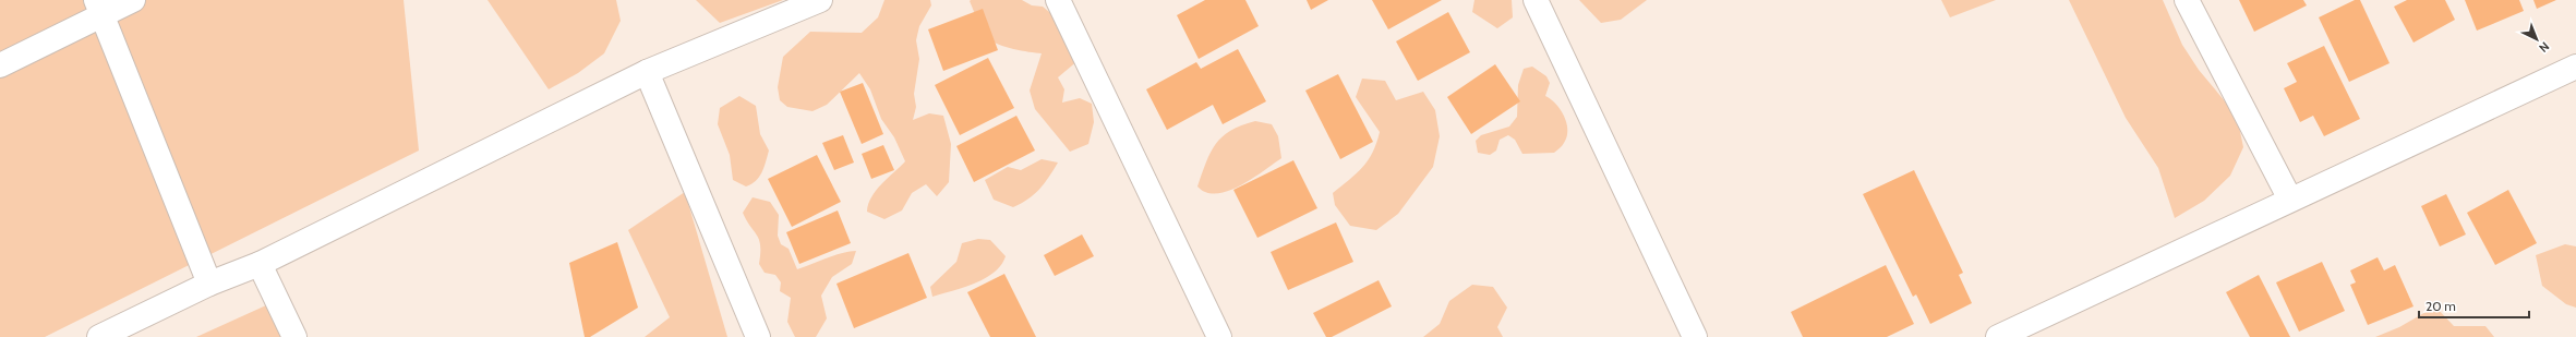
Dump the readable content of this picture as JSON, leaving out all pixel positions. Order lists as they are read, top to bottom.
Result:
{
  "scale_bar": "20 m",
  "north": "bottom right"
}
